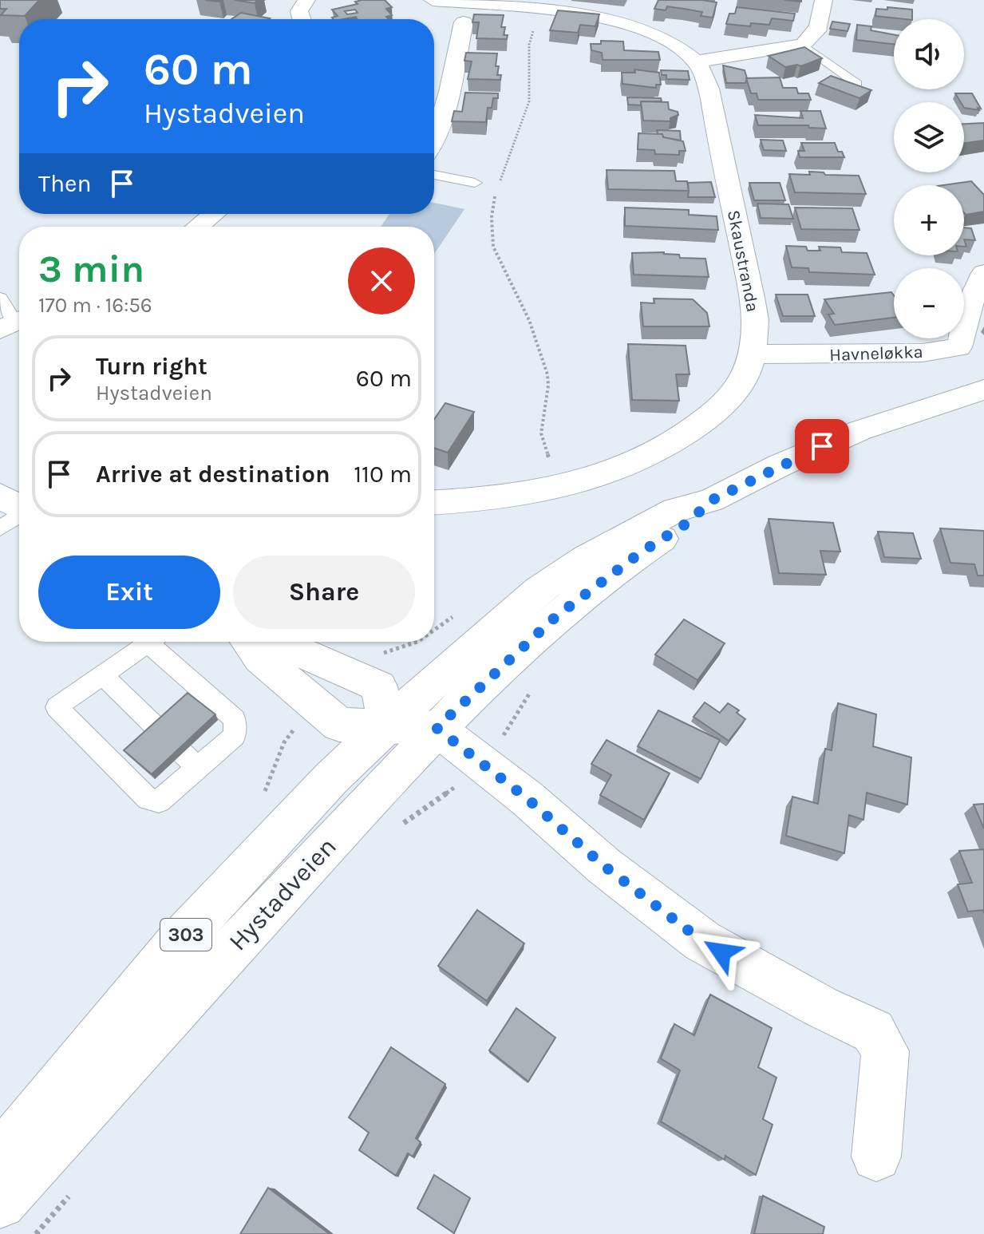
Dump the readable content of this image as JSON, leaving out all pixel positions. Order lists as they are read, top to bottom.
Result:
{
  "streets": {
    "street": [
      "Skaustranda",
      "Havneløkka",
      "Hystadveien",
      "303"
    ]
  },
  "crossings": [
    ["Skaustranda", "Havneløkka"]
  ],
  "page": {
    "map_buttons": ["+", "−"],
    "turn": ["60 m", "Hystadveien"],
    "then": "Then",
    "heading": ["3 min", "170 m · 16:56"],
    "list": [
      {
        "name": "Turn right",
        "note": "Hystadveien",
        "value": "60 m"
      },
      {
        "name": "Arrive at destination",
        "value": "110 m"
      }
    ],
    "buttons": ["Exit", "Share"]
  }
}
